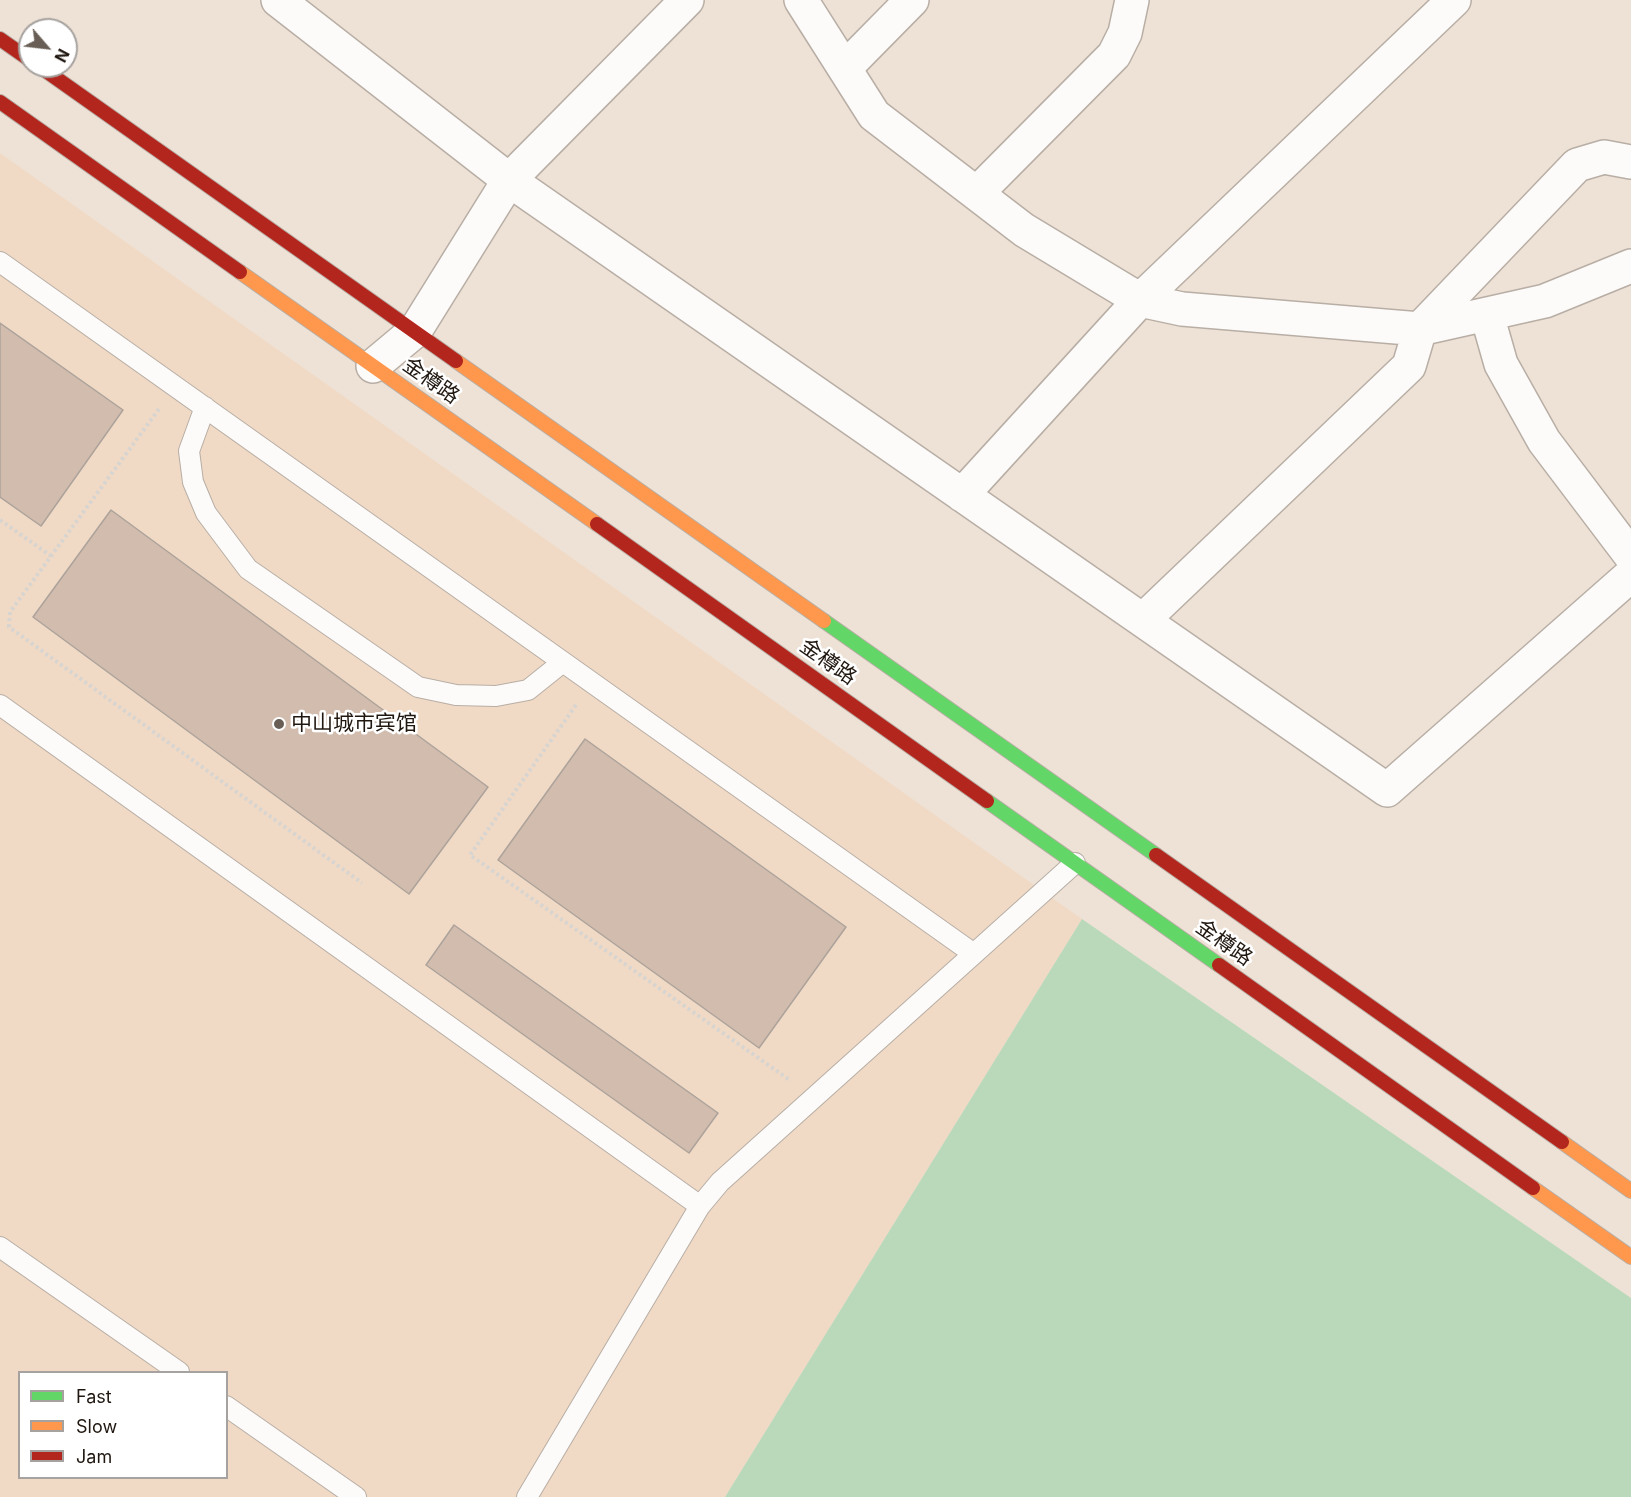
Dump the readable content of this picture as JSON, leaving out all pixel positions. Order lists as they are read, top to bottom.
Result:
{
  "streets": {
    "main road": ["金樽路"]
  },
  "places": ["中山城市宾馆"],
  "legend": ["Fast", "Slow", "Jam"],
  "north": "bottom right"
}
